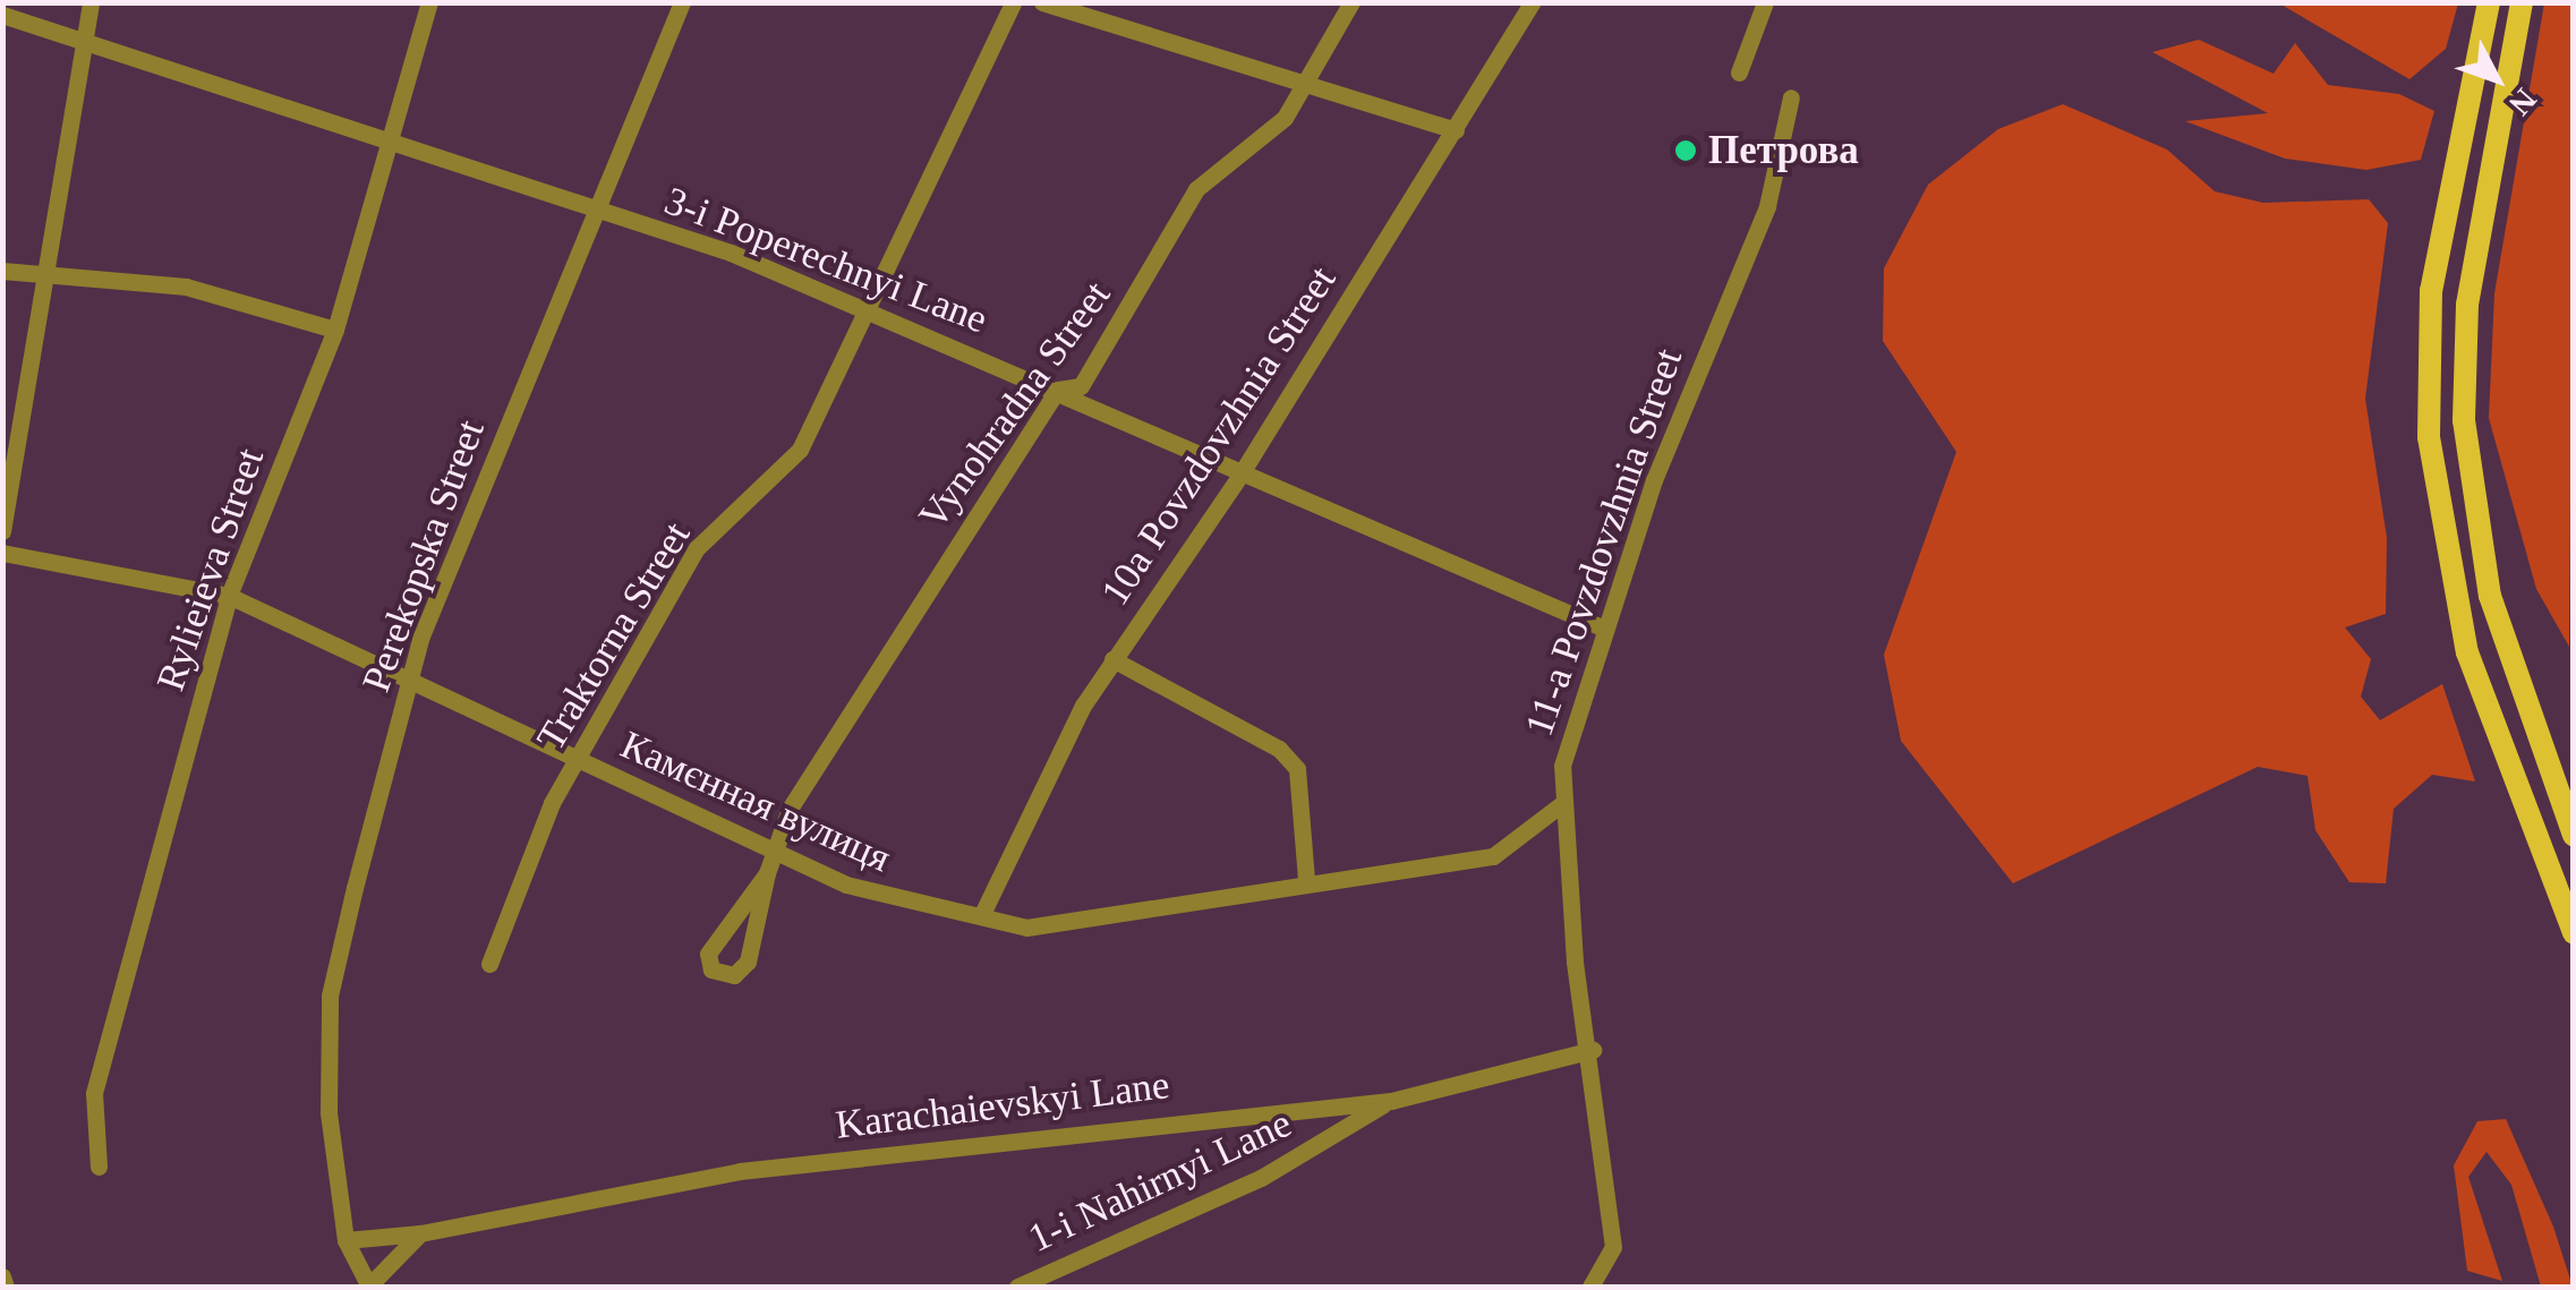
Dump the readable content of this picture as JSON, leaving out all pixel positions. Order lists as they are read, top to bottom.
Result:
{
  "streets": {
    "street": [
      "3-i Poperechnyi Lane",
      "Vynohradna Street",
      "10a Povzdovzhnia Street",
      "11-a Povzdovzhnia Street",
      "Perekopska Street",
      "Rylieieva Street",
      "Traktorna Street",
      "Камєнная вулиця",
      "Karachaievskyi Lane",
      "1-i Nahirnyi Lane"
    ]
  },
  "crossings": [
    ["3-i Poperechnyi Lane", "Vynohradna Street"],
    ["3-i Poperechnyi Lane", "10a Povzdovzhnia Street"],
    ["3-i Poperechnyi Lane", "11-a Povzdovzhnia Street"],
    ["3-i Poperechnyi Lane", "Perekopska Street"],
    ["3-i Poperechnyi Lane", "Rylieieva Street"],
    ["3-i Poperechnyi Lane", "Traktorna Street"],
    ["Vynohradna Street", "Камєнная вулиця"],
    ["10a Povzdovzhnia Street", "Камєнная вулиця"],
    ["11-a Povzdovzhnia Street", "Камєнная вулиця"],
    ["11-a Povzdovzhnia Street", "Karachaievskyi Lane"],
    ["Perekopska Street", "Камєнная вулиця"],
    ["Perekopska Street", "Karachaievskyi Lane"],
    ["Rylieieva Street", "Камєнная вулиця"],
    ["Traktorna Street", "Камєнная вулиця"],
    ["Karachaievskyi Lane", "1-i Nahirnyi Lane"]
  ],
  "places": ["Петрова"],
  "north": "bottom right"
}
